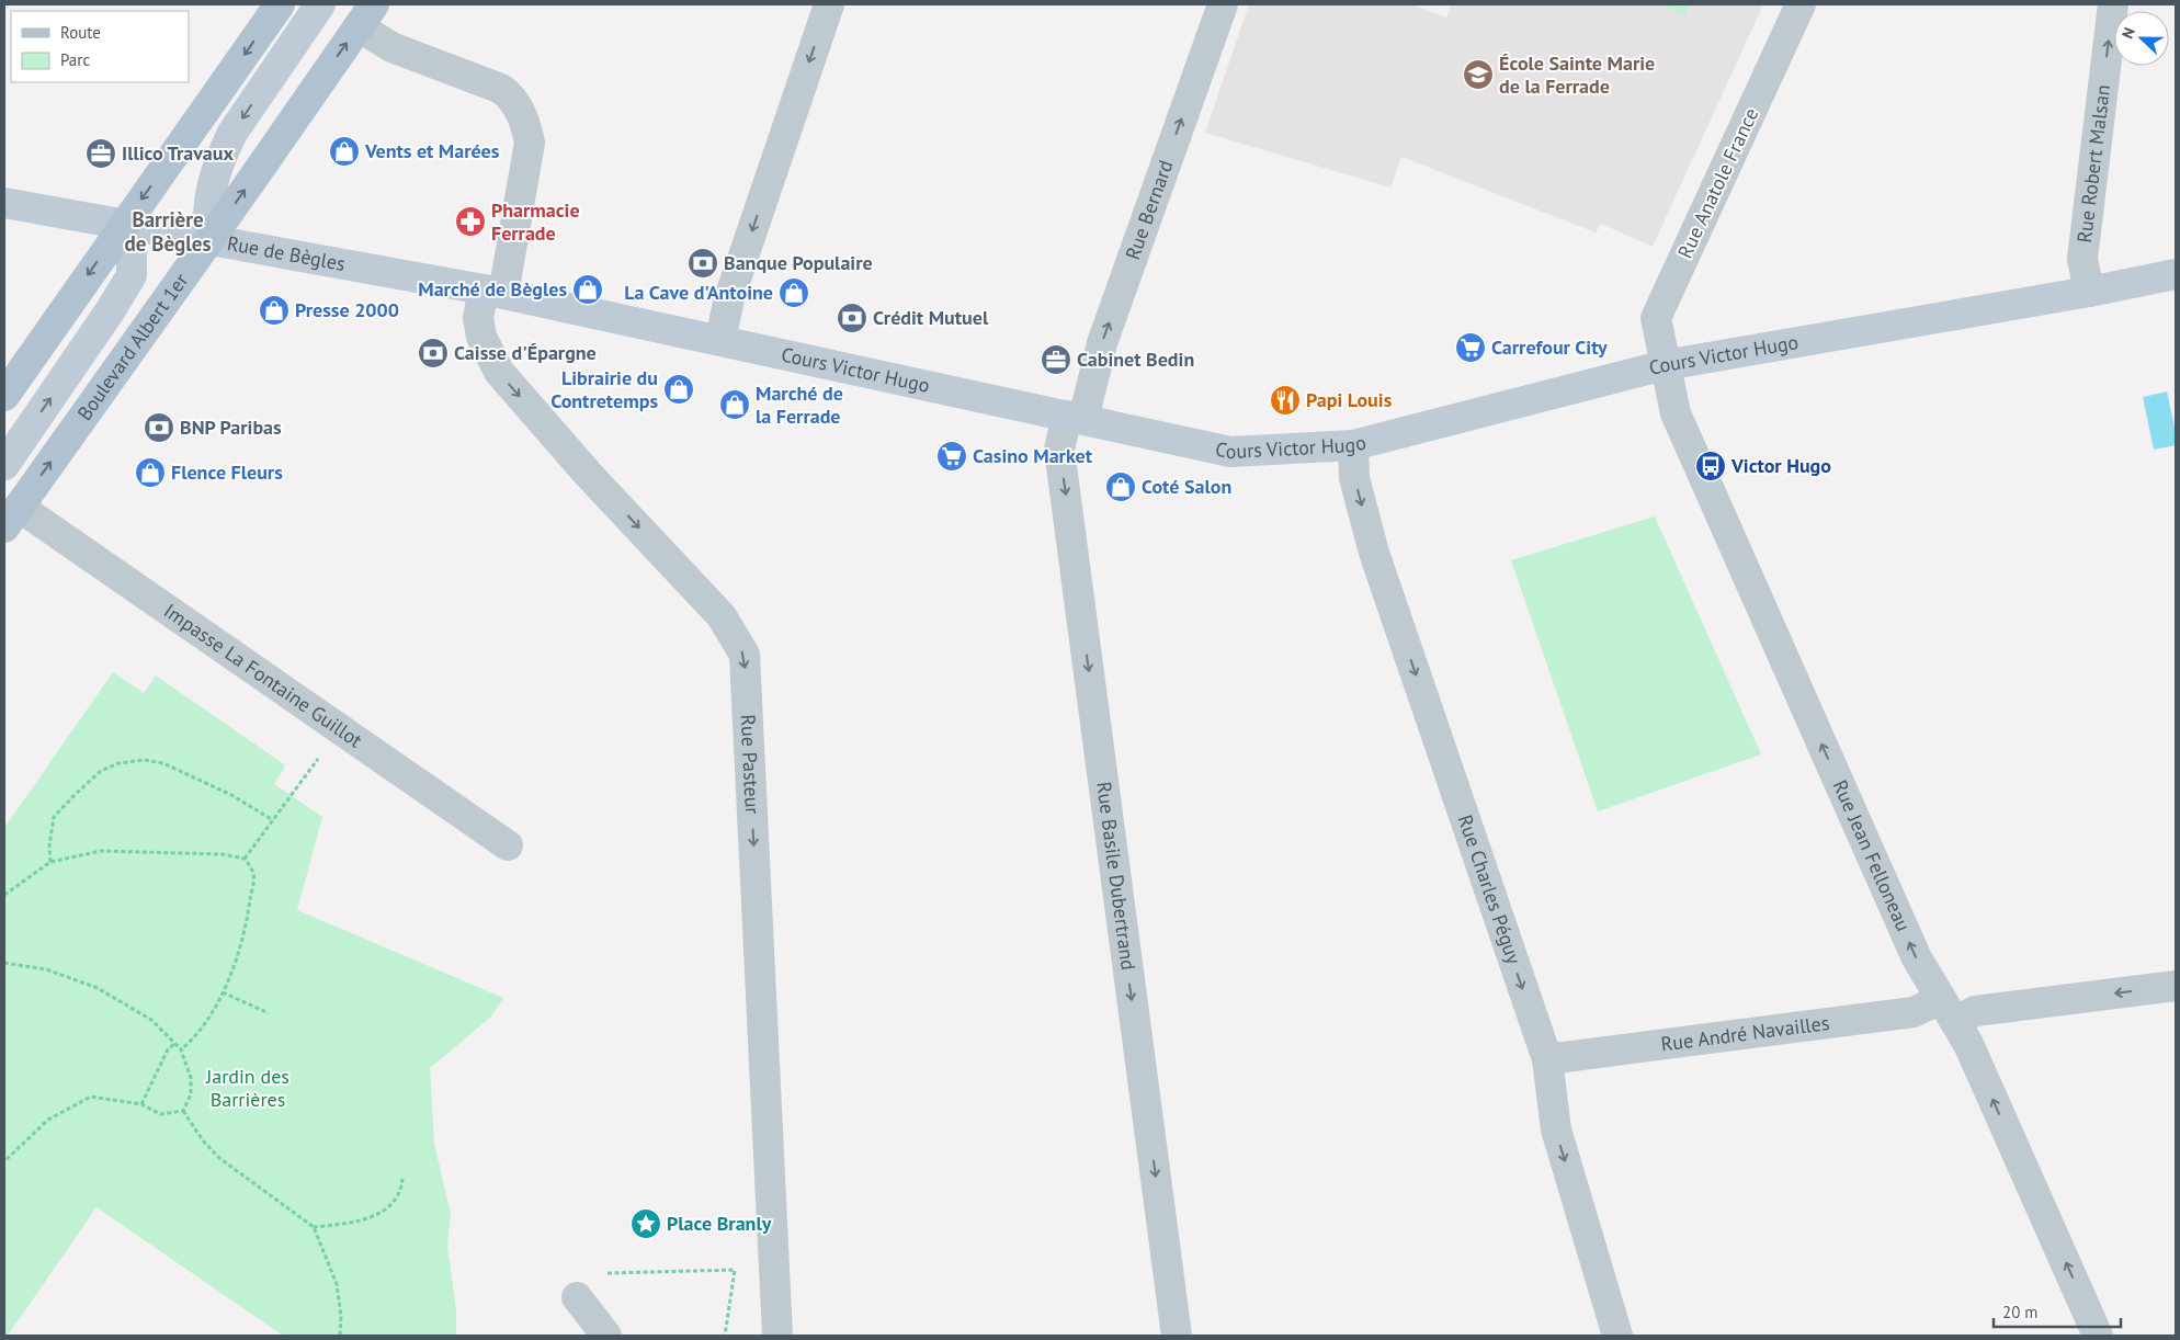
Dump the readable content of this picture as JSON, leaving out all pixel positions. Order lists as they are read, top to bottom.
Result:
{
  "streets": {
    "main road": ["Boulevard Albert 1er"],
    "street": [
      "Rue Robert Malsan",
      "Rue Anatole France",
      "Rue Bernard",
      "Rue de Bègles",
      "Cours Victor Hugo",
      "Impasse La Fontaine Guillot",
      "Rue Pasteur",
      "Rue Jean Felloneau",
      "Rue Basile Dubertrand",
      "Rue Charles Péguy",
      "Rue André Navailles"
    ]
  },
  "crossings": [
    ["Rue Robert Malsan", "Cours Victor Hugo"],
    ["Rue Anatole France", "Cours Victor Hugo"],
    ["Rue Anatole France", "Rue Jean Felloneau"],
    ["Rue Bernard", "Cours Victor Hugo"],
    ["Rue Bernard", "Rue Basile Dubertrand"],
    ["Rue de Bègles", "Boulevard Albert 1er"],
    ["Rue de Bègles", "Cours Victor Hugo"],
    ["Boulevard Albert 1er", "Impasse La Fontaine Guillot"],
    ["Boulevard Albert 1er", "Rue Pasteur"],
    ["Cours Victor Hugo", "Rue Pasteur"],
    ["Cours Victor Hugo", "Rue Jean Felloneau"],
    ["Cours Victor Hugo", "Rue Basile Dubertrand"],
    ["Cours Victor Hugo", "Rue Charles Péguy"],
    ["Rue Jean Felloneau", "Rue André Navailles"],
    ["Rue Charles Péguy", "Rue André Navailles"]
  ],
  "one_way": [
    "Rue Robert Malsan",
    "Rue Bernard",
    "Rue Pasteur",
    "Rue Jean Felloneau",
    "Rue Basile Dubertrand",
    "Rue Charles Péguy",
    "Rue André Navailles"
  ],
  "districts": ["Barrière de Bègles"],
  "parks": ["Jardin des Barrières"],
  "places": {
    "school or university": ["École Sainte Marie de la Ferrade"],
    "shop": [
      "Vents et Marées",
      "Marché de Bègles",
      "La Cave d'Antoine",
      "Presse 2000",
      "Librairie du Contretemps",
      "Marché de la Ferrade",
      "Flence Fleurs",
      "Coté Salon"
    ],
    "office": ["Illico Travaux", "Cabinet Bedin"],
    "pharmacy": ["Pharmacie Ferrade"],
    "bank": [
      "Banque Populaire",
      "Crédit Mutuel",
      "Caisse d'Épargne",
      "BNP Paribas"
    ],
    "supermarket": ["Carrefour City", "Casino Market"],
    "restaurant": ["Papi Louis"],
    "bus stop": ["Victor Hugo"],
    "place": ["Place Branly"]
  },
  "legend": ["Route", "Parc"],
  "scale_bar": "20 m",
  "north": "left"
}
